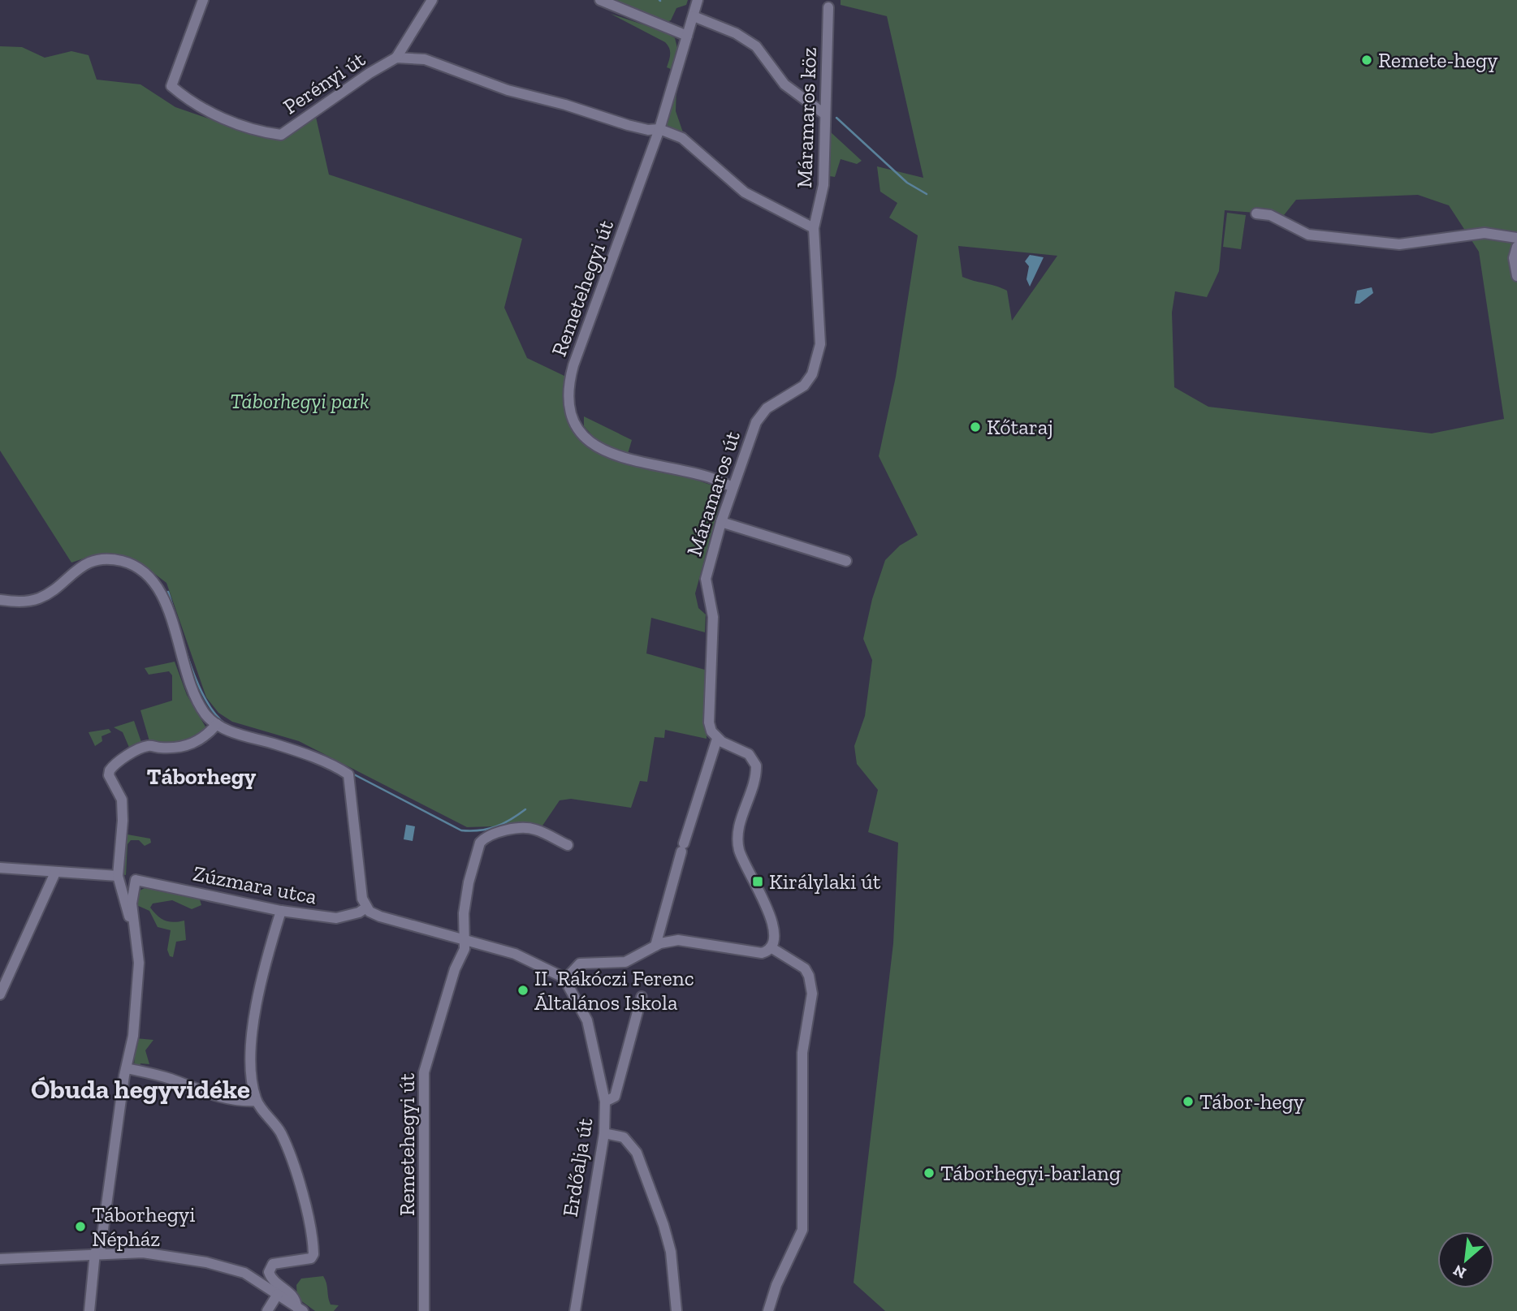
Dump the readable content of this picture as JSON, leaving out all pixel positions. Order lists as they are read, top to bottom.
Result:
{
  "streets": {
    "street": [
      "Perényi út",
      "Máramaros köz",
      "Remetehegyi út",
      "Máramaros út",
      "Zúzmara utca",
      "Erdőalja út"
    ]
  },
  "crossings": [
    ["Perényi út", "Remetehegyi út"],
    ["Máramaros köz", "Máramaros út"],
    ["Remetehegyi út", "Máramaros út"]
  ],
  "districts": ["Táborhegy", "Óbuda hegyvidéke"],
  "parks": ["Táborhegyi park"],
  "places": {
    "other": [
      "Remete-hegy",
      "Kőtaraj",
      "II. Rákóczi Ferenc Általános Iskola",
      "Tábor-hegy",
      "Táborhegyi-barlang",
      "Táborhegyi Népház"
    ],
    "transit": ["Királylaki út"]
  },
  "north": "bottom left"
}
